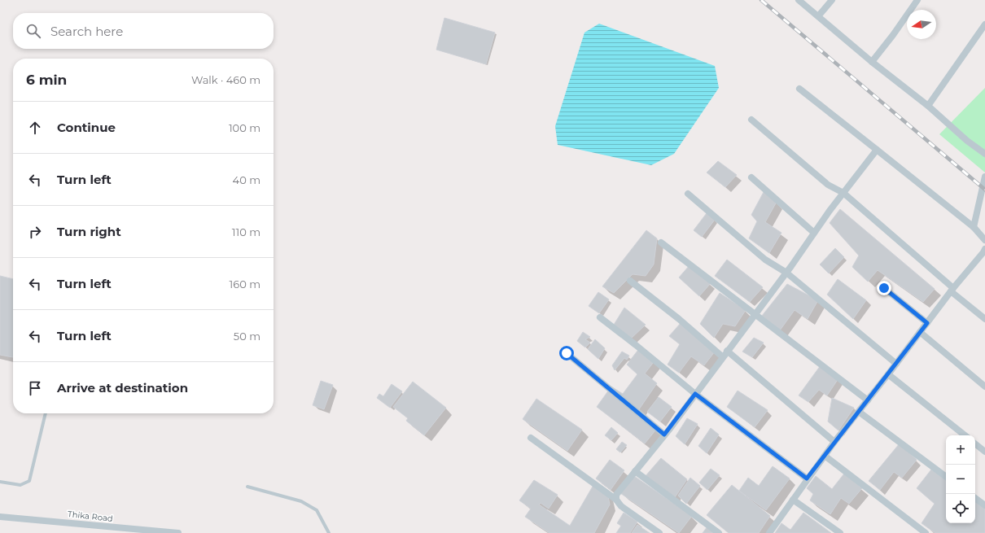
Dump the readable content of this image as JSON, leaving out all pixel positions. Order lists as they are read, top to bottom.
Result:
{
  "streets": {
    "street": ["Thika Road"]
  },
  "north": "left",
  "page": {
    "search": "Search here",
    "heading": ["6 min", "Walk · 460 m"],
    "list": [
      ["Continue", "100 m"],
      ["Turn left", "40 m"],
      ["Turn right", "110 m"],
      ["Turn left", "160 m"],
      ["Turn left", "50 m"],
      "Arrive at destination"
    ],
    "map_buttons": ["+", "−"]
  }
}
